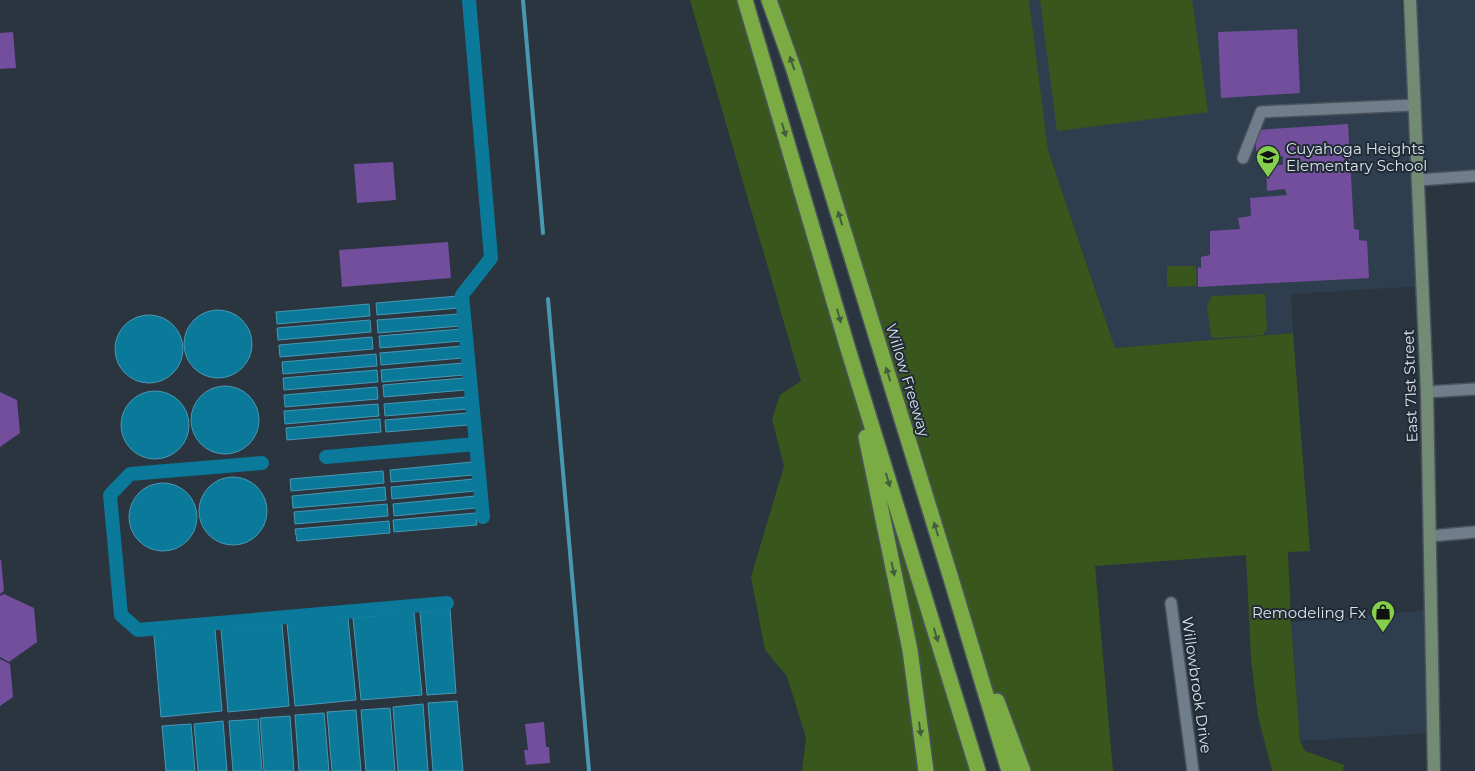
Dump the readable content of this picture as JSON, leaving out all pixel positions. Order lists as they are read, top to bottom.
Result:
{
  "streets": {
    "highway": ["Willow Freeway"],
    "main road": ["East 71st Street"],
    "street": ["Willowbrook Drive"]
  },
  "places": {
    "school or university": ["Cuyahoga Heights Elementary School"],
    "shop": ["Remodeling Fx"]
  }
}
